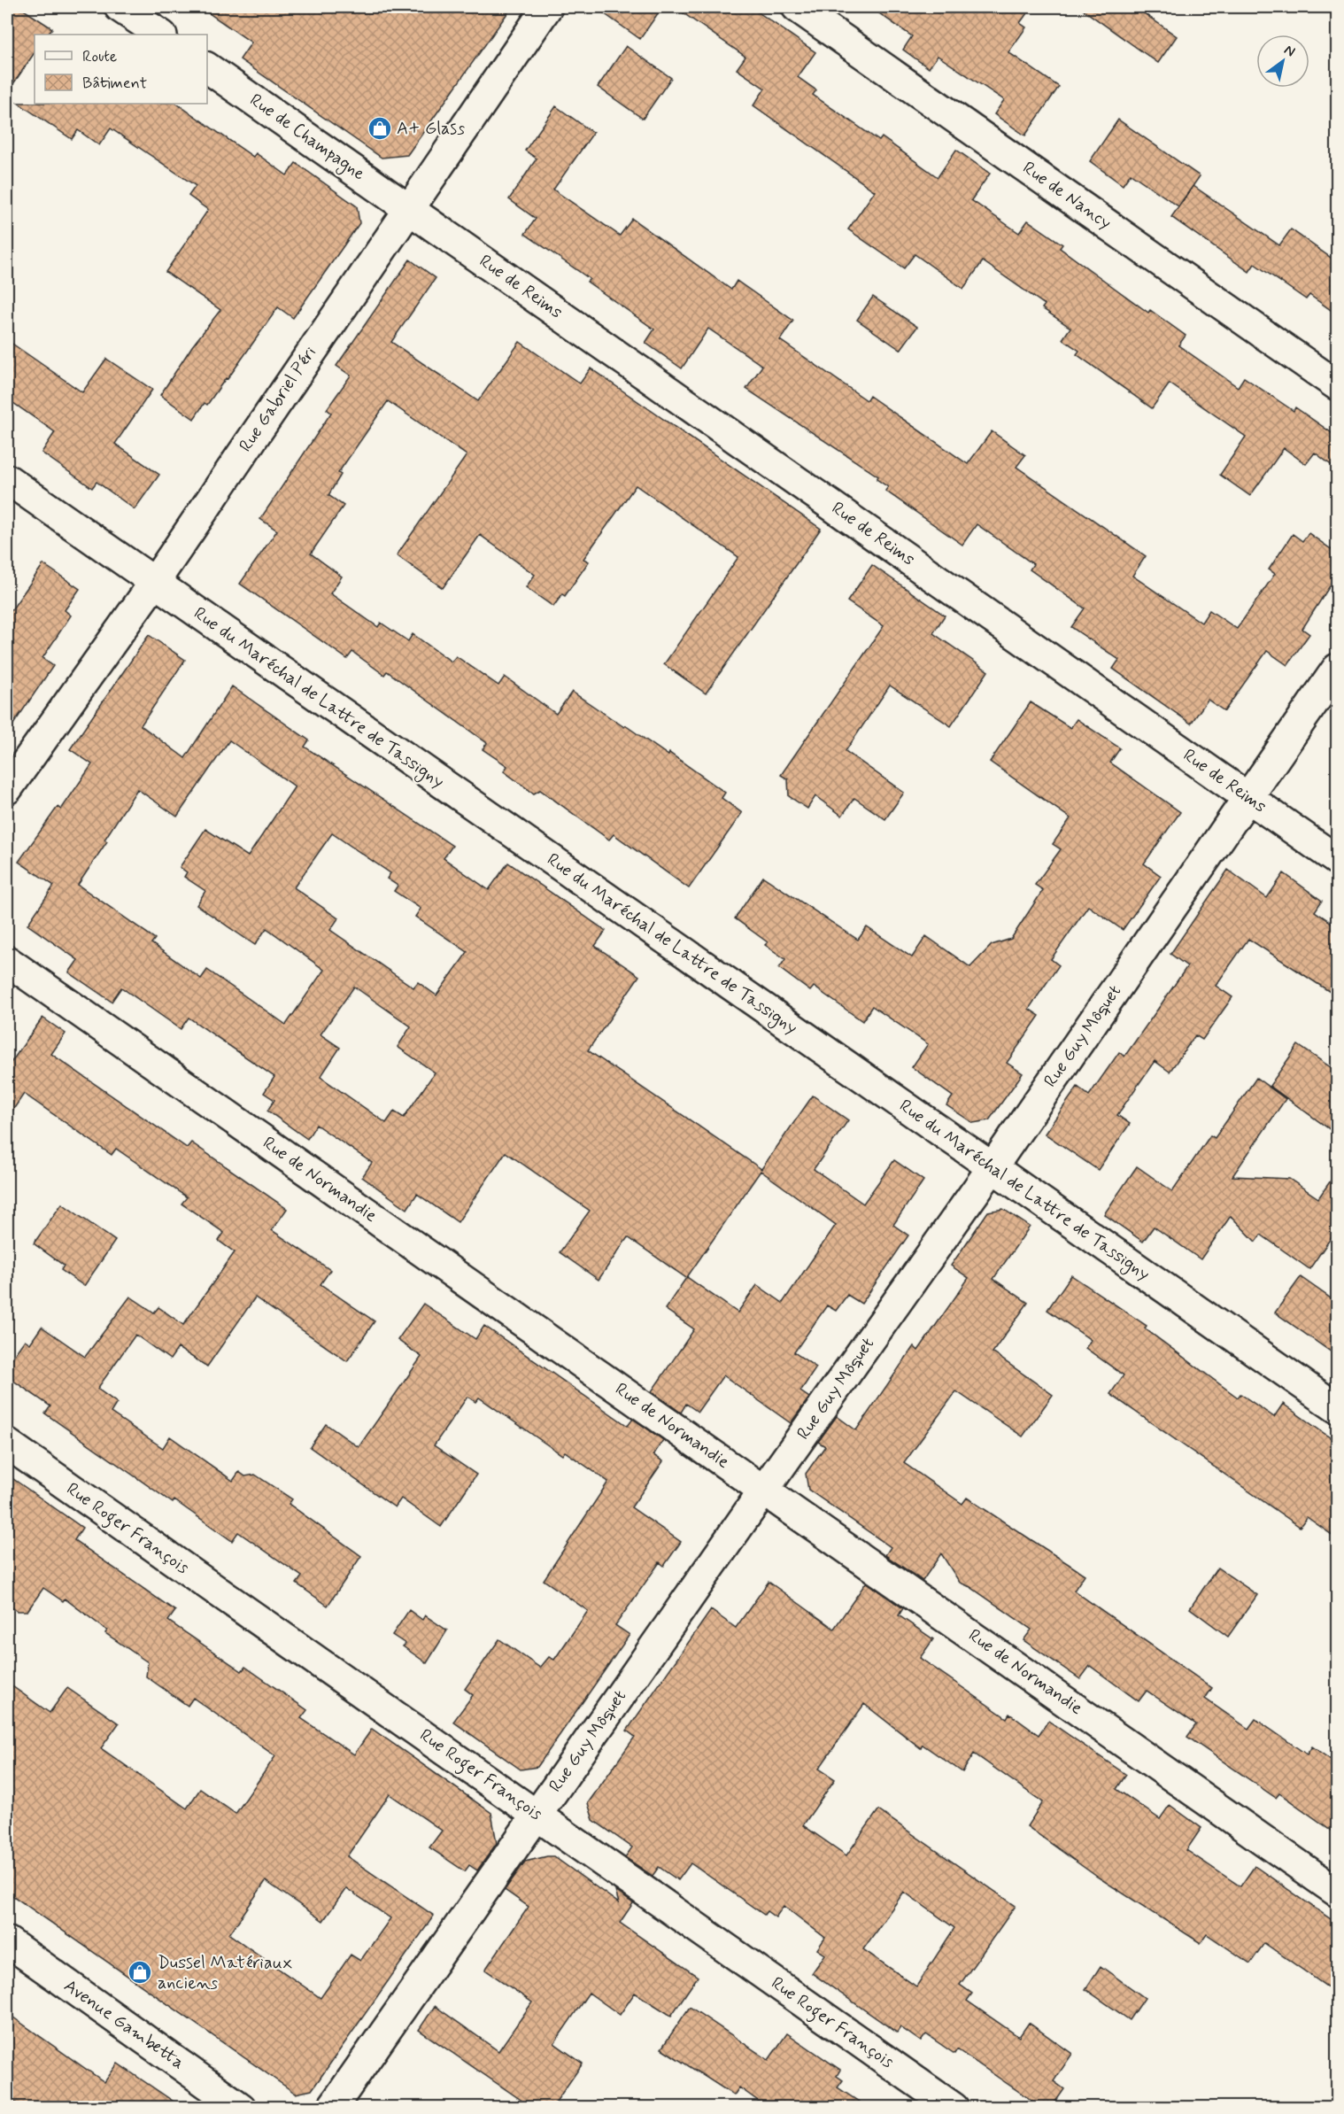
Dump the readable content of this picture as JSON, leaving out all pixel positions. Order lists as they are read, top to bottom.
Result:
{
  "streets": {
    "street": [
      "Rue de Champagne",
      "Rue de Nancy",
      "Rue de Reims",
      "Rue Gabriel Péri",
      "Rue du Maréchal de Lattre de Tassigny",
      "Rue Guy Môquet",
      "Rue de Normandie",
      "Rue Roger François",
      "Avenue Gambetta"
    ]
  },
  "crossings": [
    ["Rue de Champagne", "Rue de Reims"],
    ["Rue de Champagne", "Rue Gabriel Péri"],
    ["Rue de Reims", "Rue Gabriel Péri"],
    ["Rue de Reims", "Rue Guy Môquet"],
    ["Rue Gabriel Péri", "Rue du Maréchal de Lattre de Tassigny"],
    ["Rue du Maréchal de Lattre de Tassigny", "Rue Guy Môquet"],
    ["Rue Guy Môquet", "Rue de Normandie"],
    ["Rue Guy Môquet", "Rue Roger François"]
  ],
  "places": {
    "shop": ["A+ Glass", "Dussel Matériaux anciens"]
  },
  "legend": ["Route", "Bâtiment"],
  "north": "top right"
}
